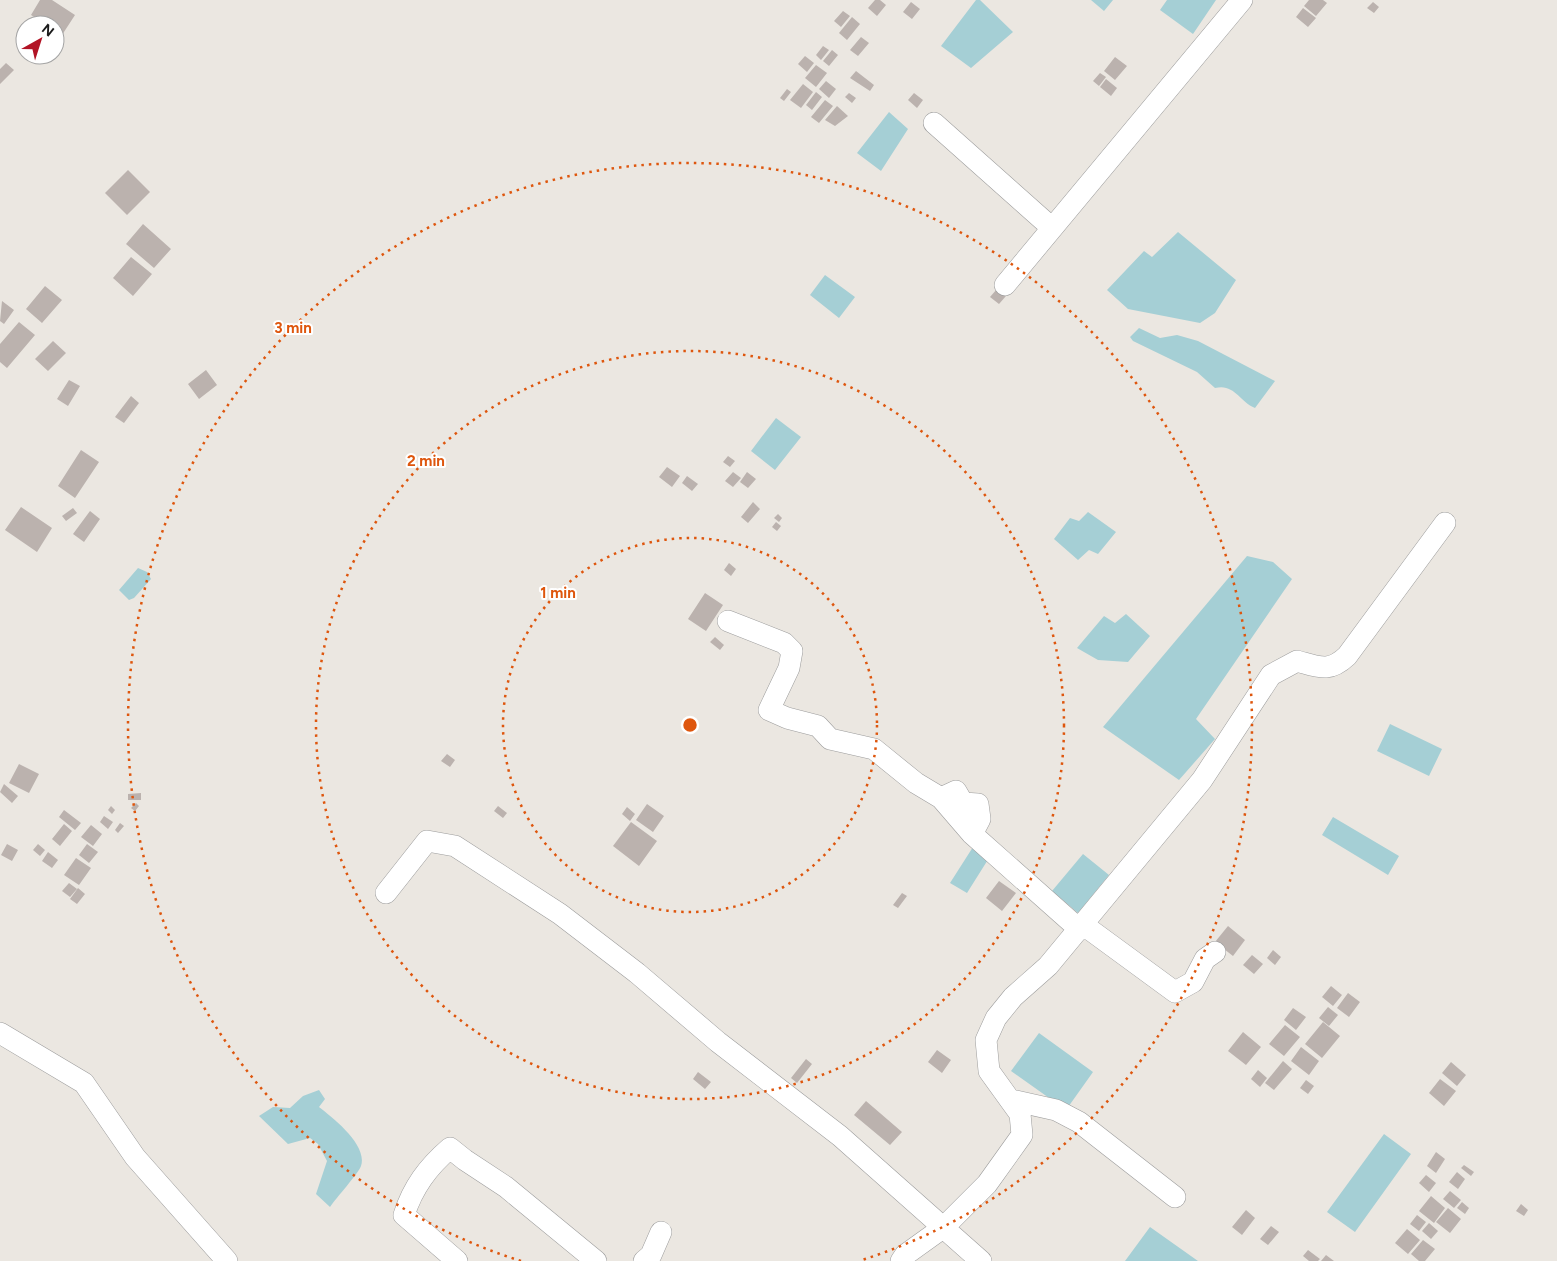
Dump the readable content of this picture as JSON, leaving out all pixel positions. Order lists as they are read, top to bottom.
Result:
{
  "north": "top right",
  "rings": ["3 min", "2 min", "1 min"]
}
